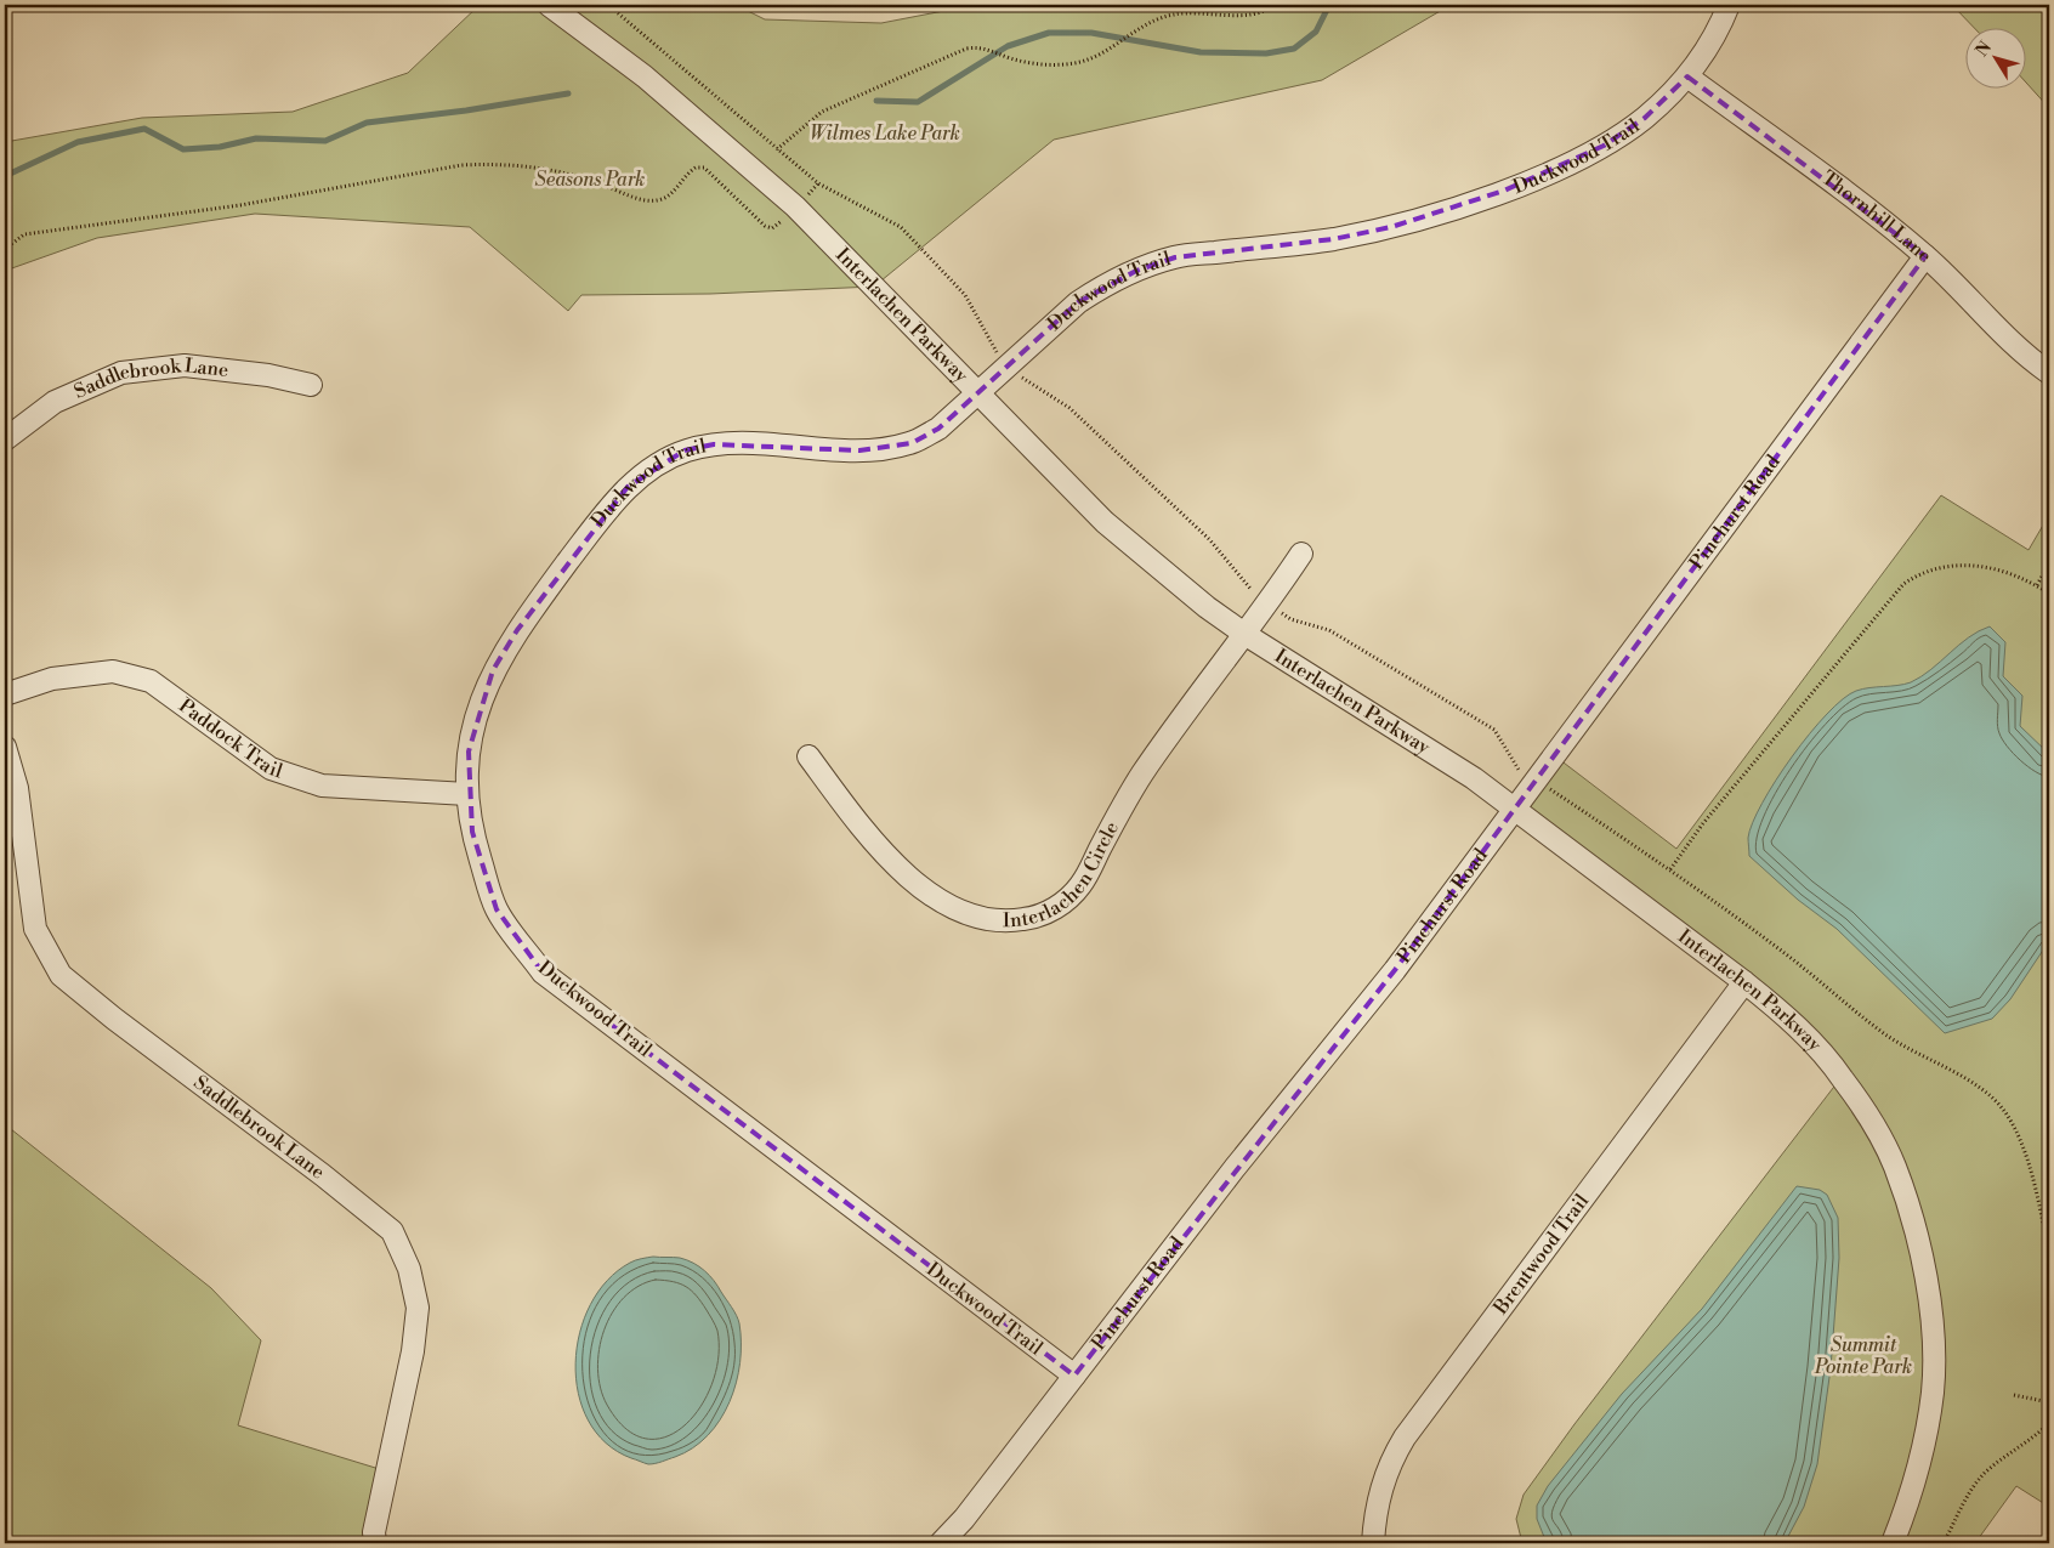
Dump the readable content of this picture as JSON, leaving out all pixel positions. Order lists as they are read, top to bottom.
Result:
{
  "streets": {
    "street": [
      "Duckwood Trail",
      "Thornhill Lane",
      "Interlachen Parkway",
      "Saddlebrook Lane",
      "Pinehurst Road",
      "Paddock Trail",
      "Interlachen Circle",
      "Brentwood Trail"
    ]
  },
  "crossings": [
    ["Duckwood Trail", "Thornhill Lane"],
    ["Duckwood Trail", "Interlachen Parkway"],
    ["Duckwood Trail", "Pinehurst Road"],
    ["Duckwood Trail", "Paddock Trail"],
    ["Thornhill Lane", "Pinehurst Road"],
    ["Interlachen Parkway", "Pinehurst Road"],
    ["Interlachen Parkway", "Interlachen Circle"],
    ["Interlachen Parkway", "Brentwood Trail"]
  ],
  "parks": ["Wilmes Lake Park", "Seasons Park", "Summit Pointe Park"],
  "north": "top left"
}
